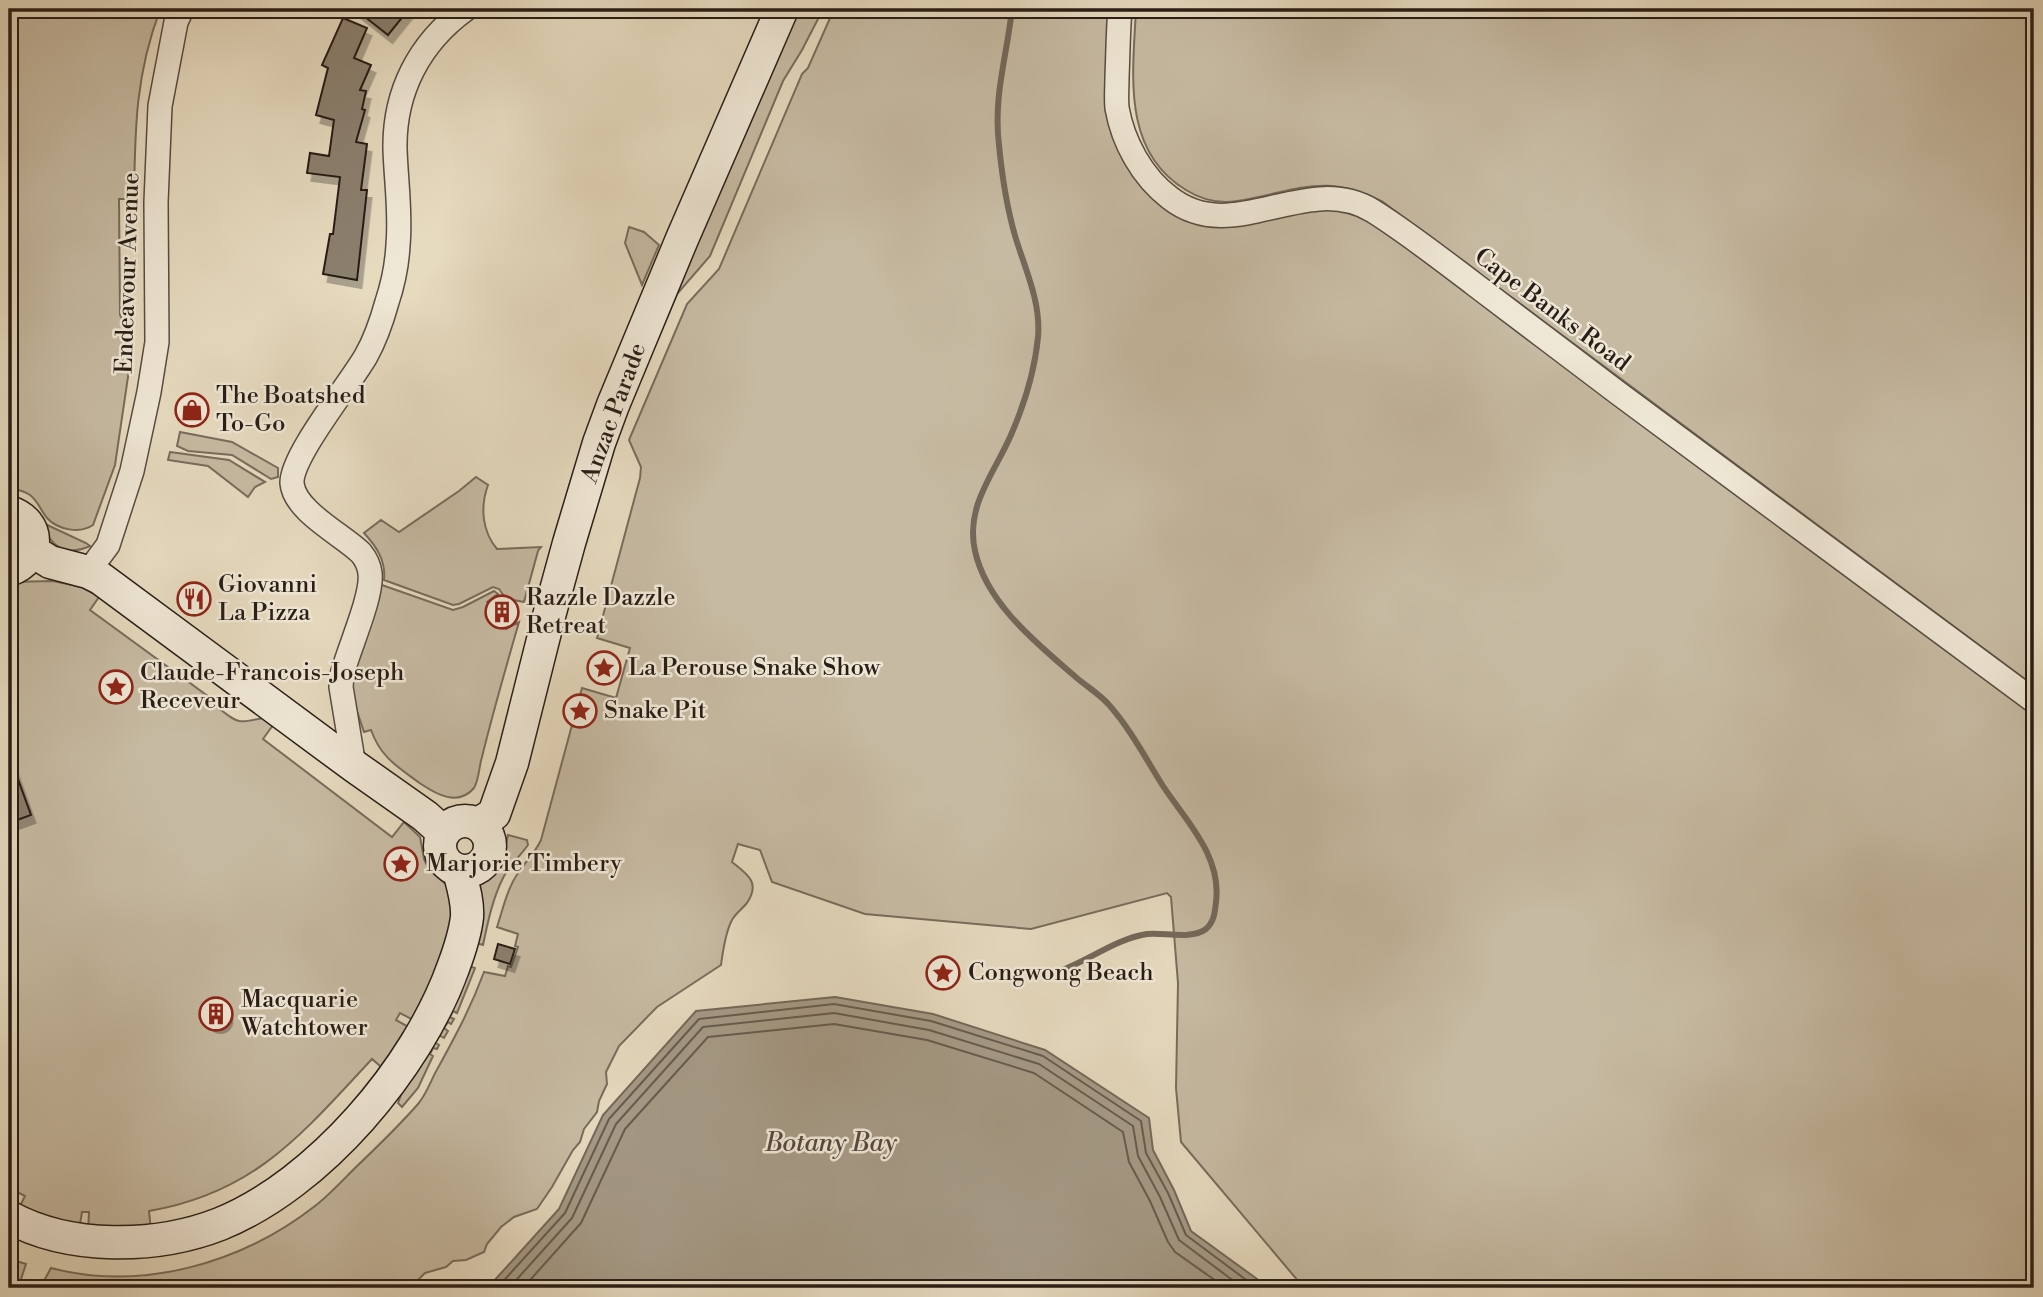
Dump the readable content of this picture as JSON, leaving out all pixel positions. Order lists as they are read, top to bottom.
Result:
{
  "streets": {
    "main road": ["Anzac Parade"],
    "street": ["Endeavour Avenue", "Cape Banks Road"]
  },
  "water": ["Botany Bay"],
  "places": {
    "shop": ["The Boatshed To-Go"],
    "restaurant": ["Giovanni La Pizza"],
    "building": ["Razzle Dazzle Retreat", "Macquarie Watchtower"],
    "place": [
      "La Perouse Snake Show",
      "Claude-Francois-Joseph Receveur",
      "Snake Pit",
      "Marjorie Timbery",
      "Congwong Beach"
    ]
  }
}
